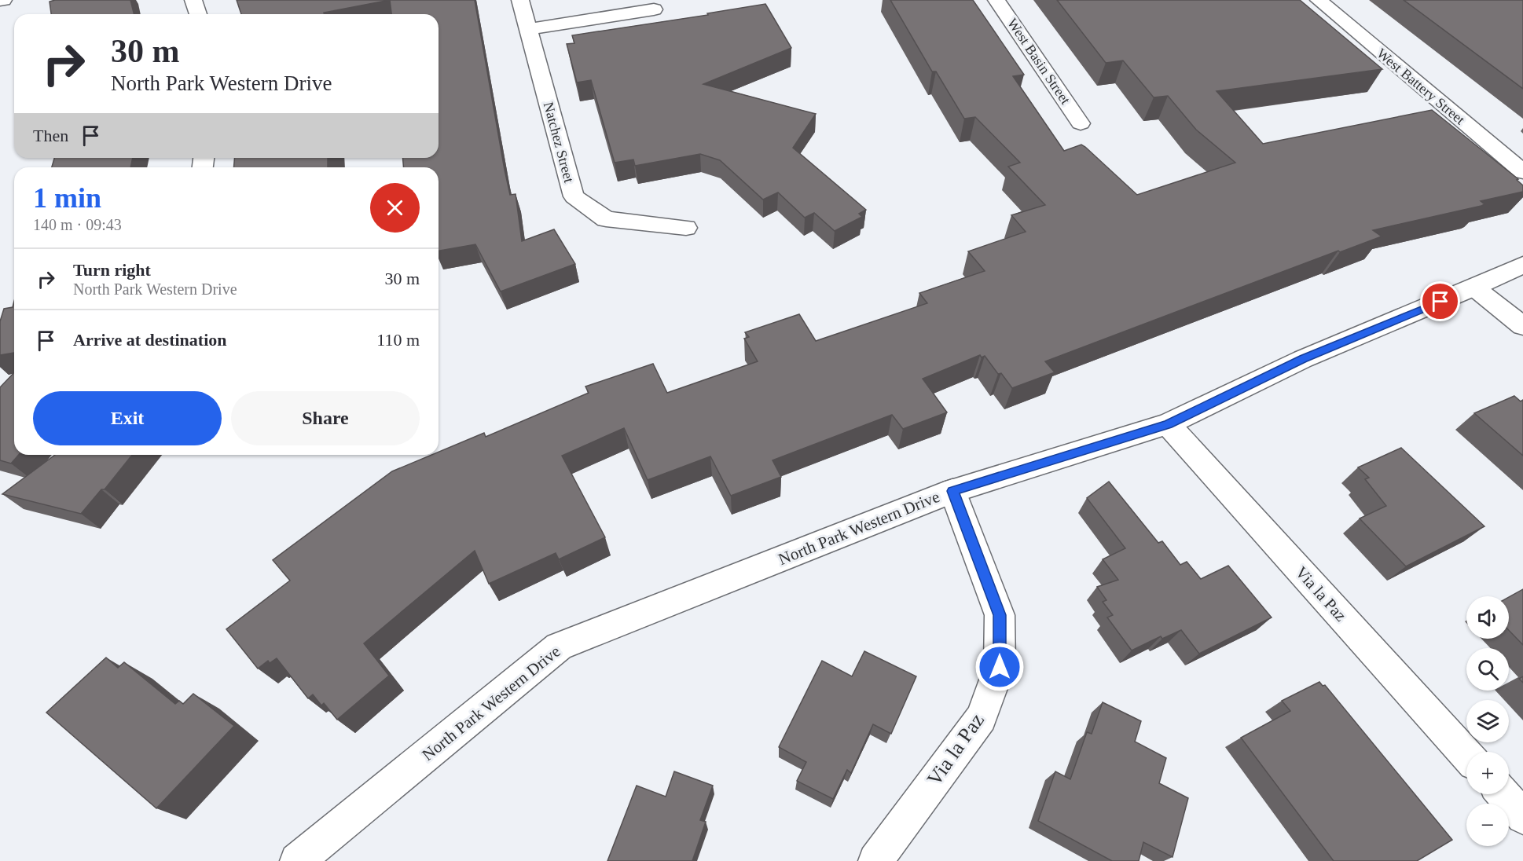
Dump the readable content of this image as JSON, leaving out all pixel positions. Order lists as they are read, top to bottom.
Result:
{
  "streets": {
    "street": [
      "West Basin Street",
      "West Battery Street",
      "Natchez Street",
      "North Park Western Drive",
      "Via la Paz"
    ]
  },
  "crossings": [
    ["North Park Western Drive", "Via la Paz"]
  ],
  "page": {
    "turn": ["30 m", "North Park Western Drive"],
    "then": "Then",
    "heading": ["1 min", "140 m · 09:43"],
    "list": [
      {
        "name": "Turn right",
        "note": "North Park Western Drive",
        "value": "30 m"
      },
      {
        "name": "Arrive at destination",
        "value": "110 m"
      }
    ],
    "buttons": ["Exit", "Share"],
    "map_buttons": ["+", "−"]
  }
}
